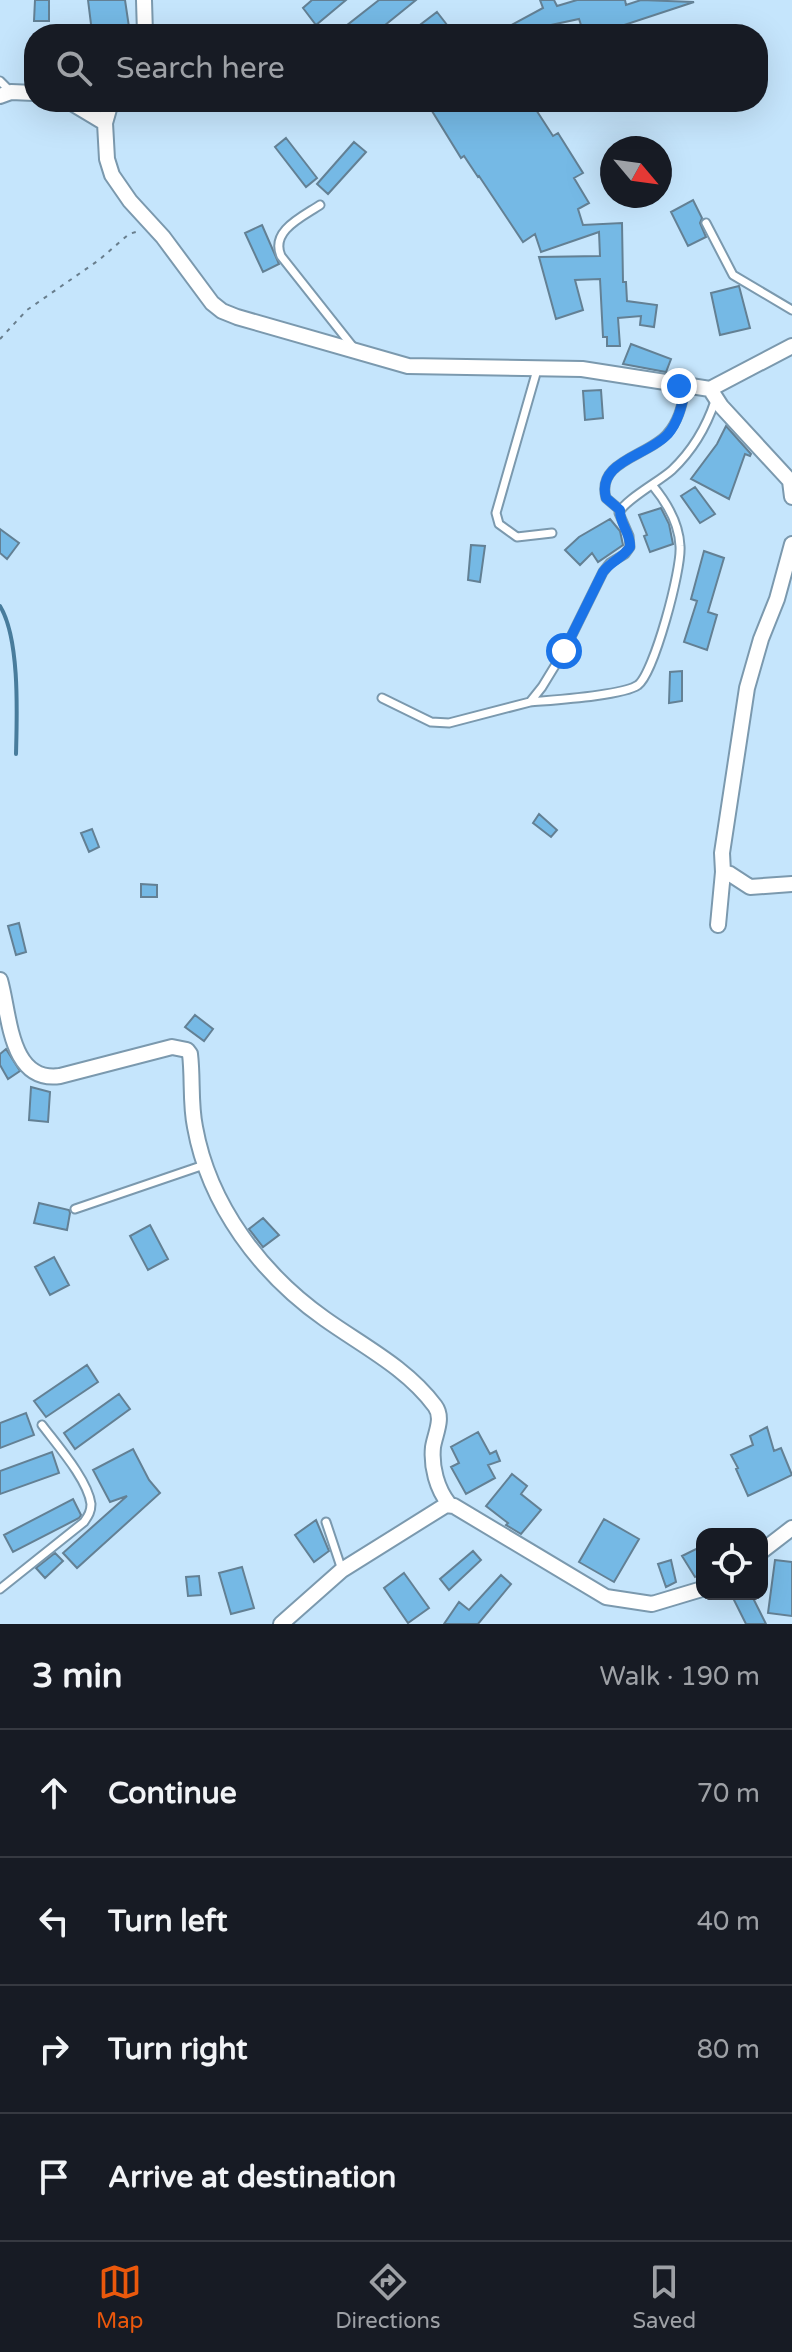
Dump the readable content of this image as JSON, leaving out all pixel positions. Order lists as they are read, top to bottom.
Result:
{
  "north": "bottom right",
  "page": {
    "search": "Search here",
    "heading": ["3 min", "Walk · 190 m"],
    "list": [
      ["Continue", "70 m"],
      ["Turn left", "40 m"],
      ["Turn right", "80 m"],
      "Arrive at destination"
    ],
    "nav": ["Map", "Directions", "Saved"]
  }
}
